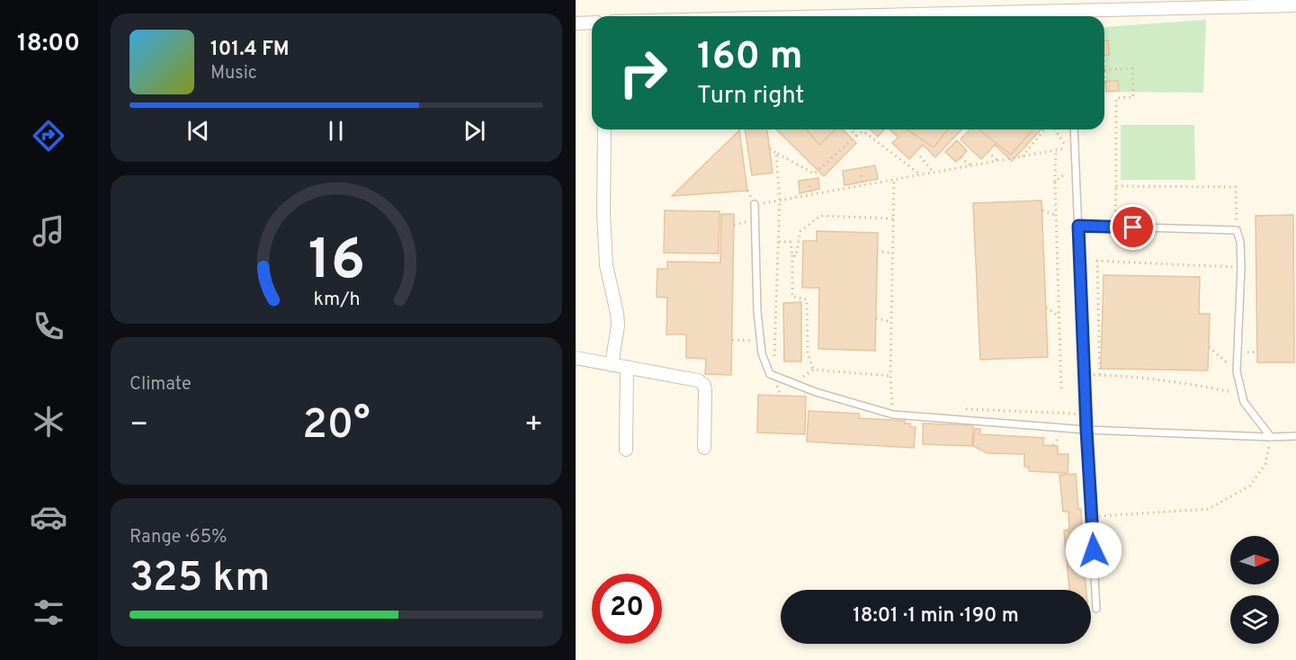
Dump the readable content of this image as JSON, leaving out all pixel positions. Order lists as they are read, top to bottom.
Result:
{
  "north": "right",
  "page": {
    "tabs": "18:00",
    "turn": ["160 m", "Turn right"],
    "song": ["101.4 FM", "Music"],
    "tile": [
      "Climate",
      ["Range · 65%", "325 km"]
    ],
    "heat": ["−", "20°", "+"],
    "limit": "20",
    "trip": "18:01 · 1 min · 190 m",
    "gauge": ["16", "km/h"]
  }
}
